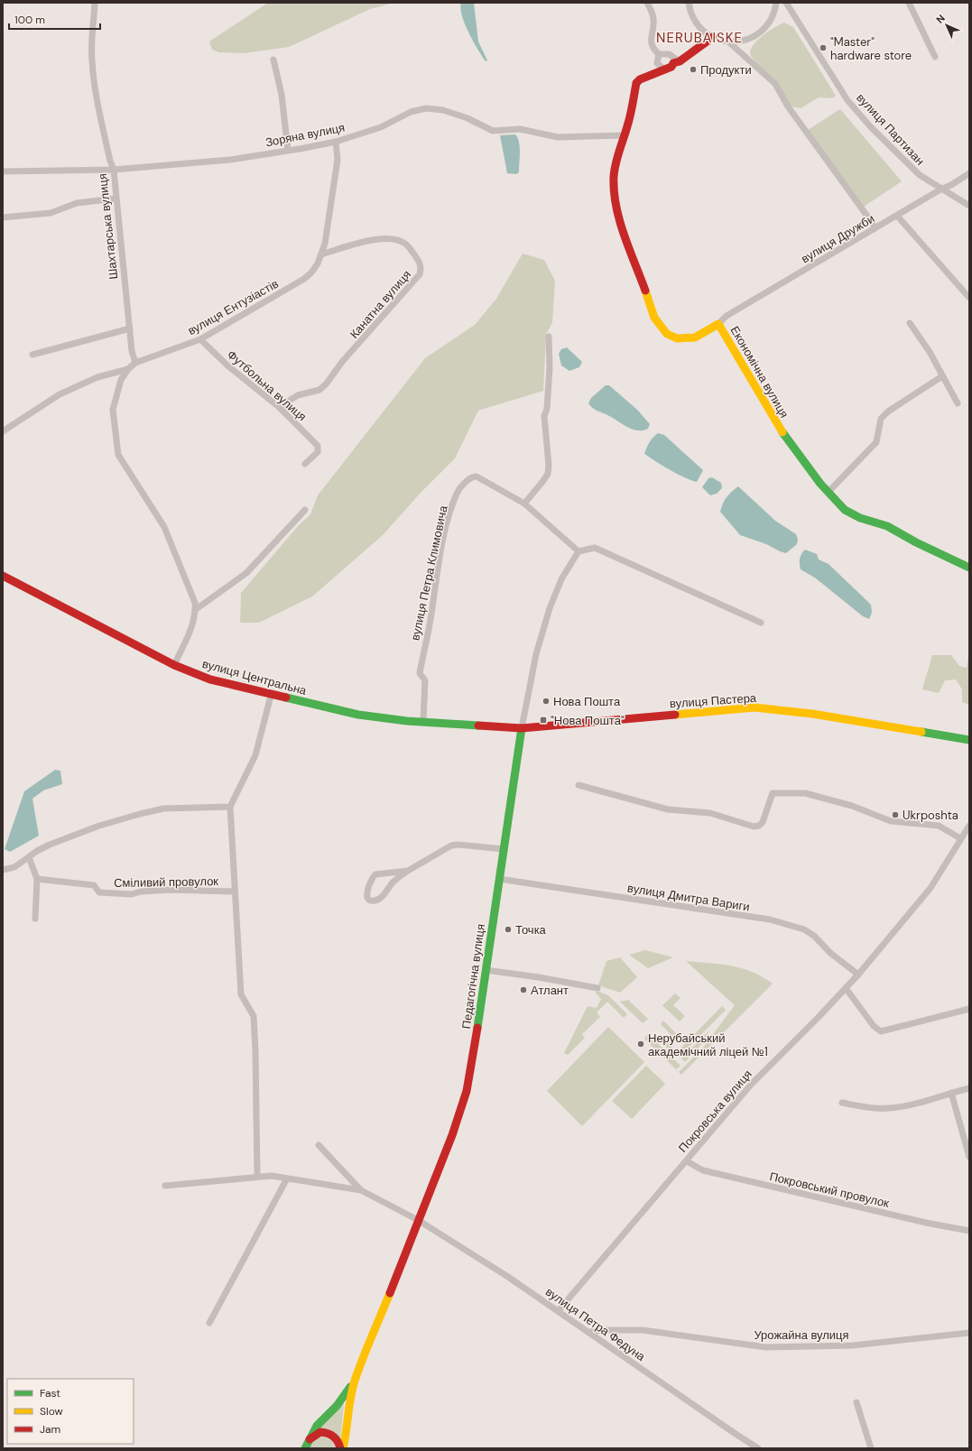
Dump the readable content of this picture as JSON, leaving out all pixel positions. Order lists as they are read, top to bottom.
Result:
{
  "streets": {
    "street": [
      "вулиця Партизан",
      "Зоряна вулиця",
      "Шахтарська вулиця",
      "вулиця Дружби",
      "Канатна вулиця",
      "вулиця Ентузіастів",
      "Економічна вулиця",
      "Футбольна вулиця",
      "вулиця Петра Климовича",
      "вулиця Центральна",
      "вулиця Пастера",
      "Сміливий провулок",
      "вулиця Дмитра Вариги",
      "Педагогічна вулиця",
      "Покровська вулиця",
      "Покровський провулок",
      "вулиця Петра Федуна",
      "Урожайна вулиця"
    ]
  },
  "crossings": [
    ["вулиця Партизан", "вулиця Дружби"],
    ["Зоряна вулиця", "Шахтарська вулиця"],
    ["Зоряна вулиця", "вулиця Ентузіастів"],
    ["Зоряна вулиця", "Економічна вулиця"],
    ["Шахтарська вулиця", "вулиця Ентузіастів"],
    ["вулиця Дружби", "Економічна вулиця"],
    ["Канатна вулиця", "вулиця Ентузіастів"],
    ["Канатна вулиця", "Футбольна вулиця"],
    ["вулиця Ентузіастів", "Футбольна вулиця"],
    ["вулиця Петра Климовича", "вулиця Центральна"],
    ["вулиця Центральна", "вулиця Пастера"],
    ["вулиця Центральна", "Сміливий провулок"],
    ["вулиця Центральна", "Педагогічна вулиця"],
    ["вулиця Пастера", "Педагогічна вулиця"],
    ["вулиця Дмитра Вариги", "Педагогічна вулиця"],
    ["вулиця Дмитра Вариги", "Покровська вулиця"],
    ["Педагогічна вулиця", "вулиця Петра Федуна"],
    ["Покровська вулиця", "Покровський провулок"],
    ["Покровська вулиця", "вулиця Петра Федуна"],
    ["вулиця Петра Федуна", "Урожайна вулиця"]
  ],
  "districts": ["NERUBAISKE"],
  "places": {
    "other": [
      "\"Master\" hardware store",
      "Продукти",
      "Нова Пошта",
      "Ukrposhta",
      "Точка",
      "Атлант",
      "Нерубайський академічний ліцей №1"
    ],
    "transit": ["\"Нова Пошта\""]
  },
  "legend": ["Fast", "Slow", "Jam"],
  "scale_bar": "100 m",
  "north": "top left"
}
